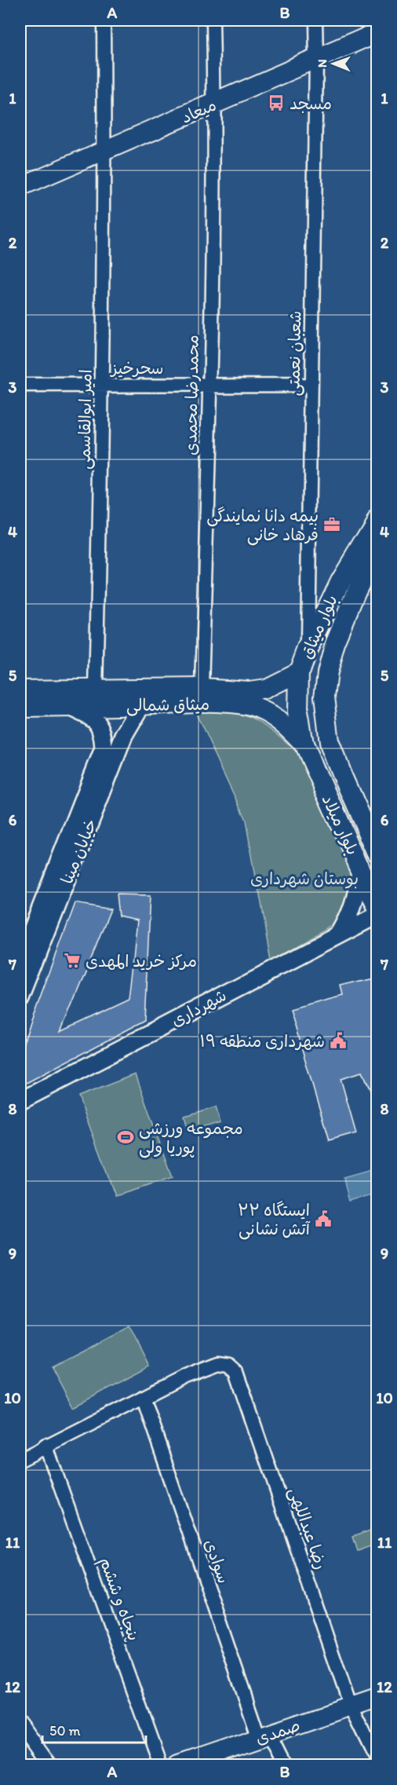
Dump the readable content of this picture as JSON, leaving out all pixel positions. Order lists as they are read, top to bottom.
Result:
{
  "streets": {
    "main road": [
      "میعاد",
      "بلوار میثاق",
      "میثاق شمالی",
      "بلوار میلاد",
      "صمدی"
    ],
    "street": [
      "شعبان نعمتی",
      "سحرخیز",
      "محمدرضا محمدی",
      "امیر ابوالقاسمی",
      "خیابان مینا",
      "شهرداری",
      "رضا عبداللهی",
      "سوادی",
      "پنجاه و ششم"
    ]
  },
  "crossings": [
    ["میعاد", "شعبان نعمتی"],
    ["میعاد", "محمدرضا محمدی"],
    ["میعاد", "امیر ابوالقاسمی"],
    ["شعبان نعمتی", "سحرخیز"],
    ["شعبان نعمتی", "بلوار میثاق"],
    ["سحرخیز", "محمدرضا محمدی"],
    ["سحرخیز", "امیر ابوالقاسمی"],
    ["محمدرضا محمدی", "میثاق شمالی"],
    ["امیر ابوالقاسمی", "میثاق شمالی"],
    ["بلوار میثاق", "میثاق شمالی"],
    ["بلوار میثاق", "بلوار میلاد"],
    ["میثاق شمالی", "بلوار میلاد"],
    ["میثاق شمالی", "خیابان مینا"],
    ["رضا عبداللهی", "سوادی"],
    ["رضا عبداللهی", "صمدی"],
    ["سوادی", "صمدی"]
  ],
  "parks": ["بوستان شهرداری"],
  "places": {
    "bus stop": ["مسجد"],
    "office": ["بیمه دانا نمایندگی فرهاد خانی"],
    "supermarket": ["مرکز خرید المهدی"],
    "public building": ["شهرداری منطقه ۱۹", "ایستگاه ۲۲ آتش نشانی"],
    "sports": ["مجموعه ورزشی پوریا ولی"]
  },
  "scale_bar": "50 m",
  "north": "left",
  "grid": {
    "columns": ["A", "B"],
    "rows": [
      "1",
      "2",
      "3",
      "4",
      "5",
      "6",
      "7",
      "8",
      "9",
      "10",
      "11",
      "12"
    ]
  }
}
